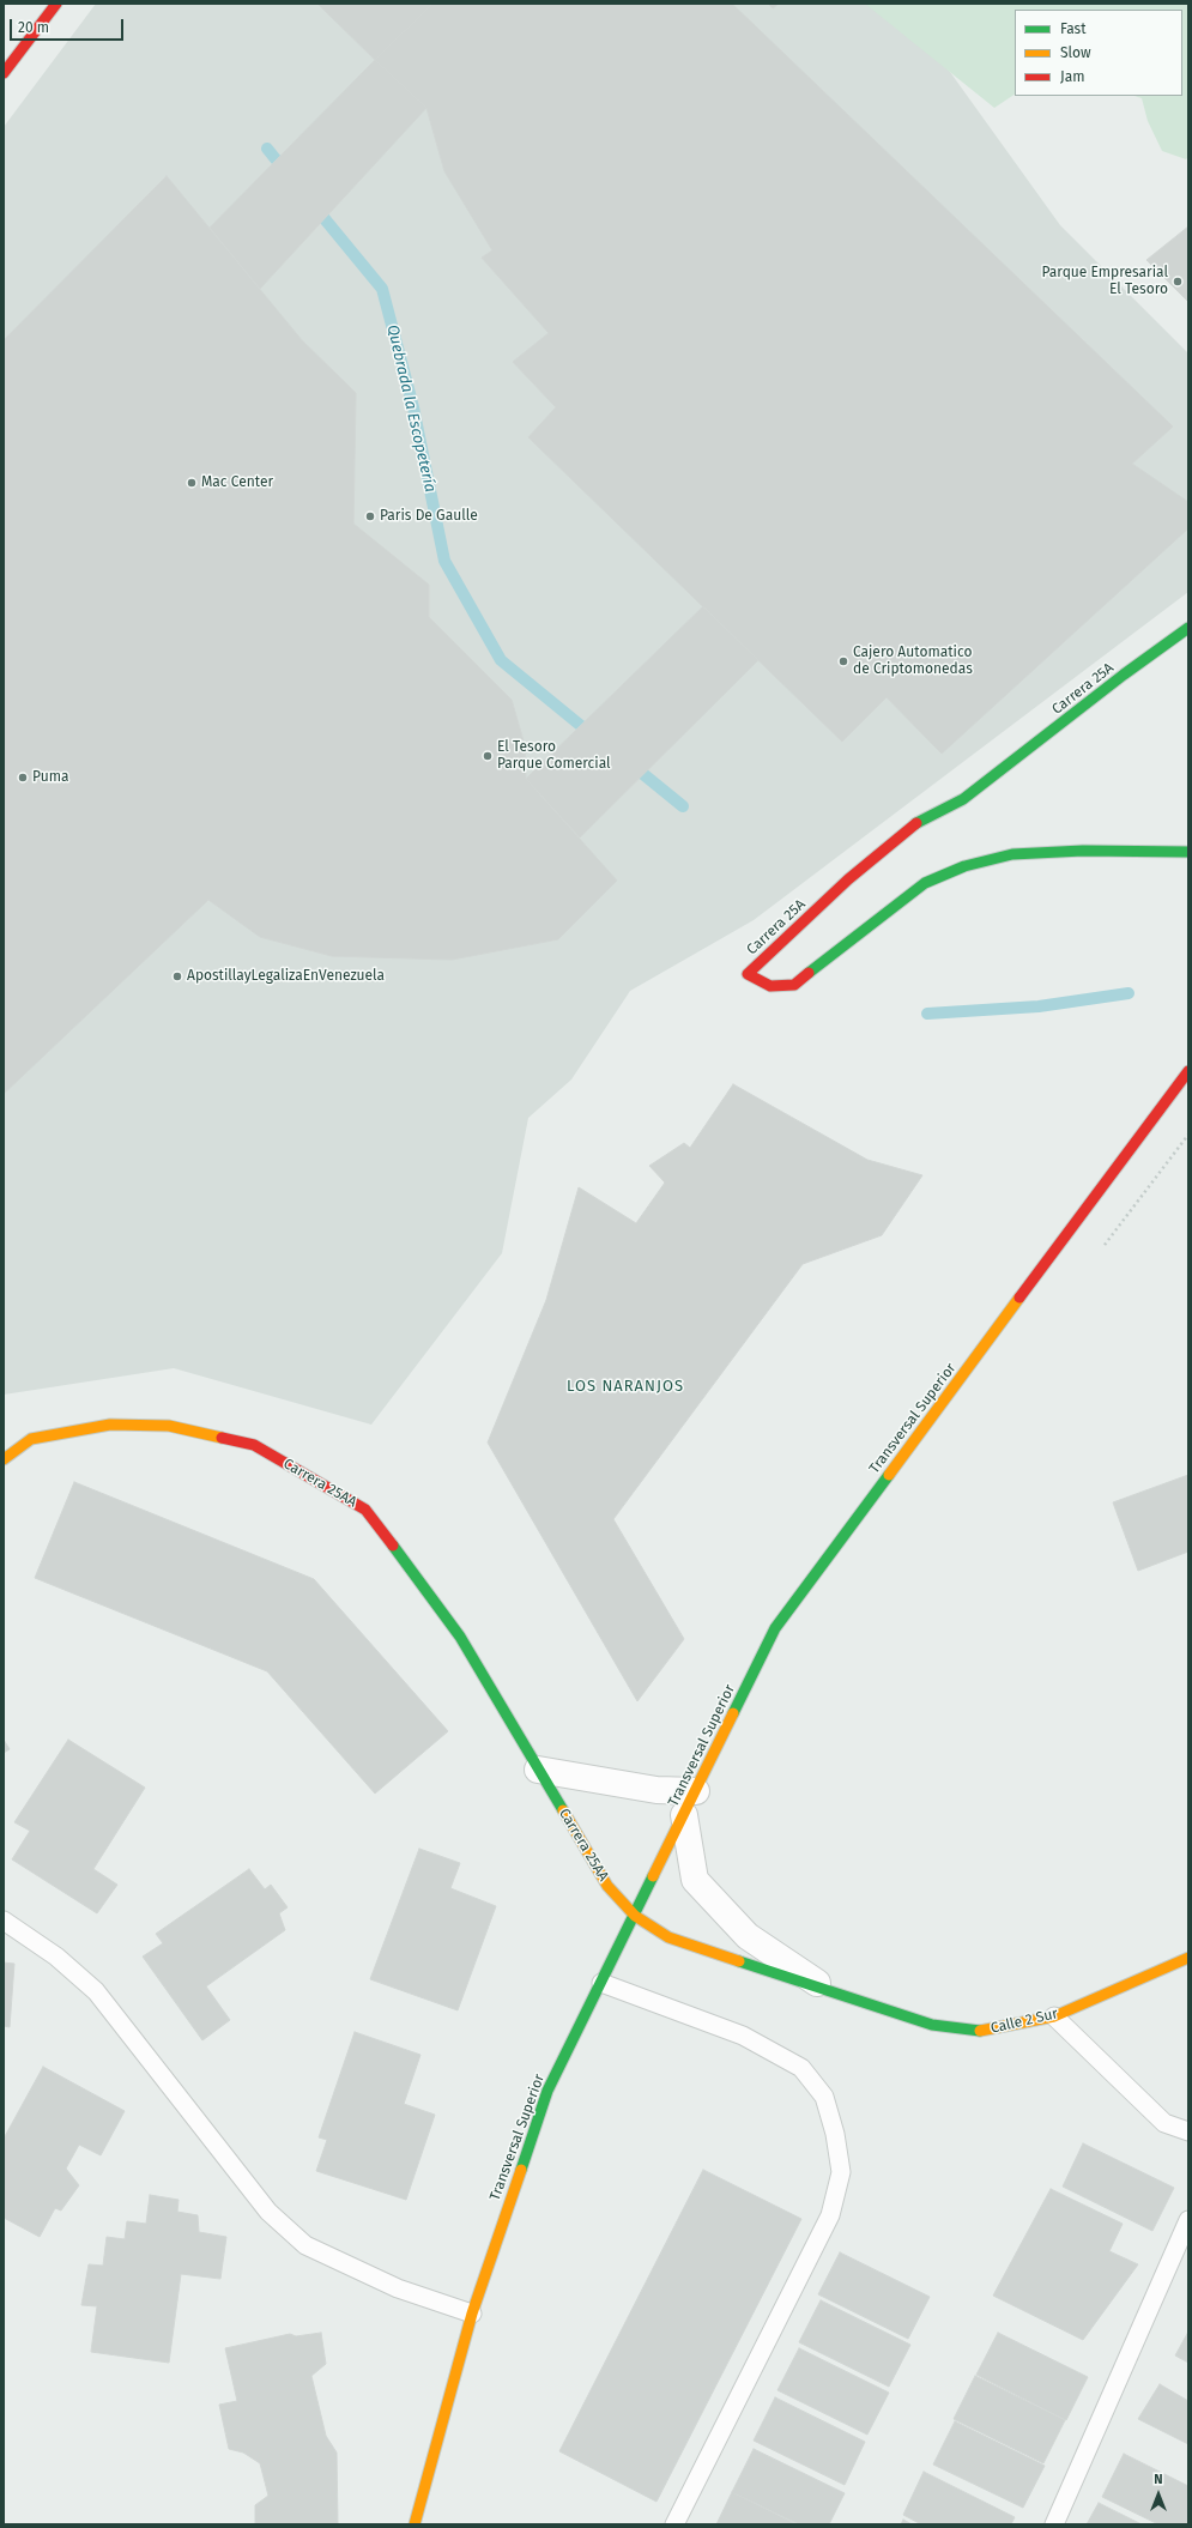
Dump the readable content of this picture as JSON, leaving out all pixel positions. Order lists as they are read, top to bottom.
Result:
{
  "streets": {
    "street": [
      "Carrera 25A",
      "Transversal Superior",
      "Carrera 25AA",
      "Calle 2 Sur"
    ]
  },
  "crossings": [
    ["Transversal Superior", "Carrera 25AA"],
    ["Transversal Superior", "Calle 2 Sur"],
    ["Carrera 25AA", "Calle 2 Sur"]
  ],
  "districts": ["LOS NARANJOS"],
  "water": ["Quebrada la Escopetería"],
  "places": [
    "Parque Empresarial El Tesoro",
    "Mac Center",
    "Paris De Gaulle",
    "Cajero Automatico de Criptomonedas",
    "El Tesoro Parque Comercial",
    "Puma",
    "ApostillayLegalizaEnVenezuela"
  ],
  "legend": ["Fast", "Slow", "Jam"],
  "scale_bar": "20 m",
  "north": "top"
}
